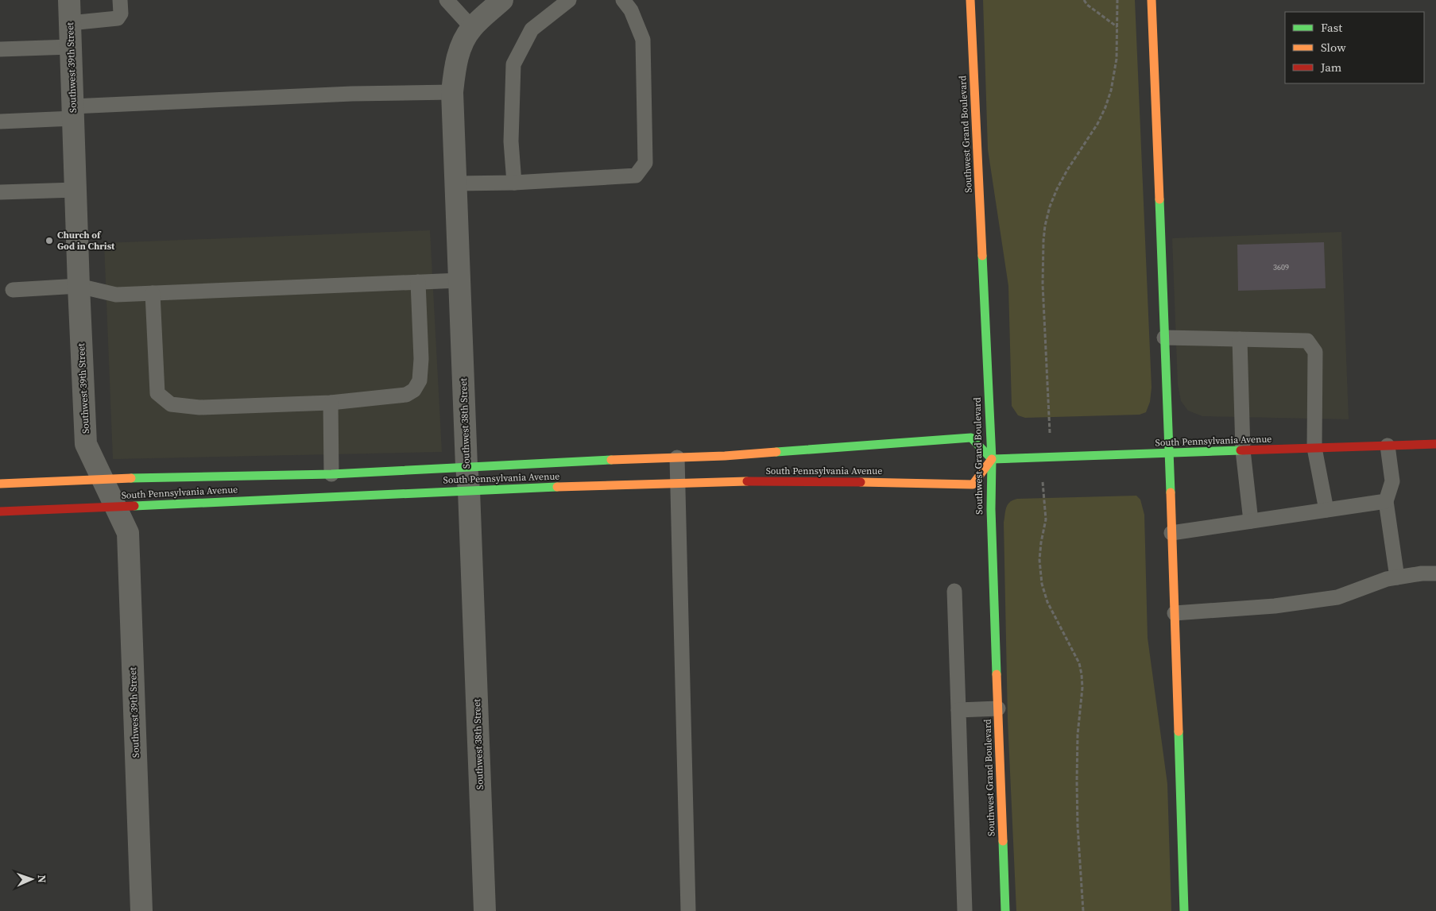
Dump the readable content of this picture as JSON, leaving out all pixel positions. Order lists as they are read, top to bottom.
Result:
{
  "streets": {
    "main road": ["Southwest Grand Boulevard", "South Pennsylvania Avenue"],
    "street": ["Southwest 39th Street", "Southwest 38th Street"]
  },
  "crossings": [
    ["Southwest 39th Street", "South Pennsylvania Avenue"],
    ["Southwest Grand Boulevard", "South Pennsylvania Avenue"],
    ["Southwest 38th Street", "South Pennsylvania Avenue"]
  ],
  "places": ["Church of God in Christ"],
  "house_numbers": ["3609"],
  "legend": ["Fast", "Slow", "Jam"],
  "north": "right"
}
